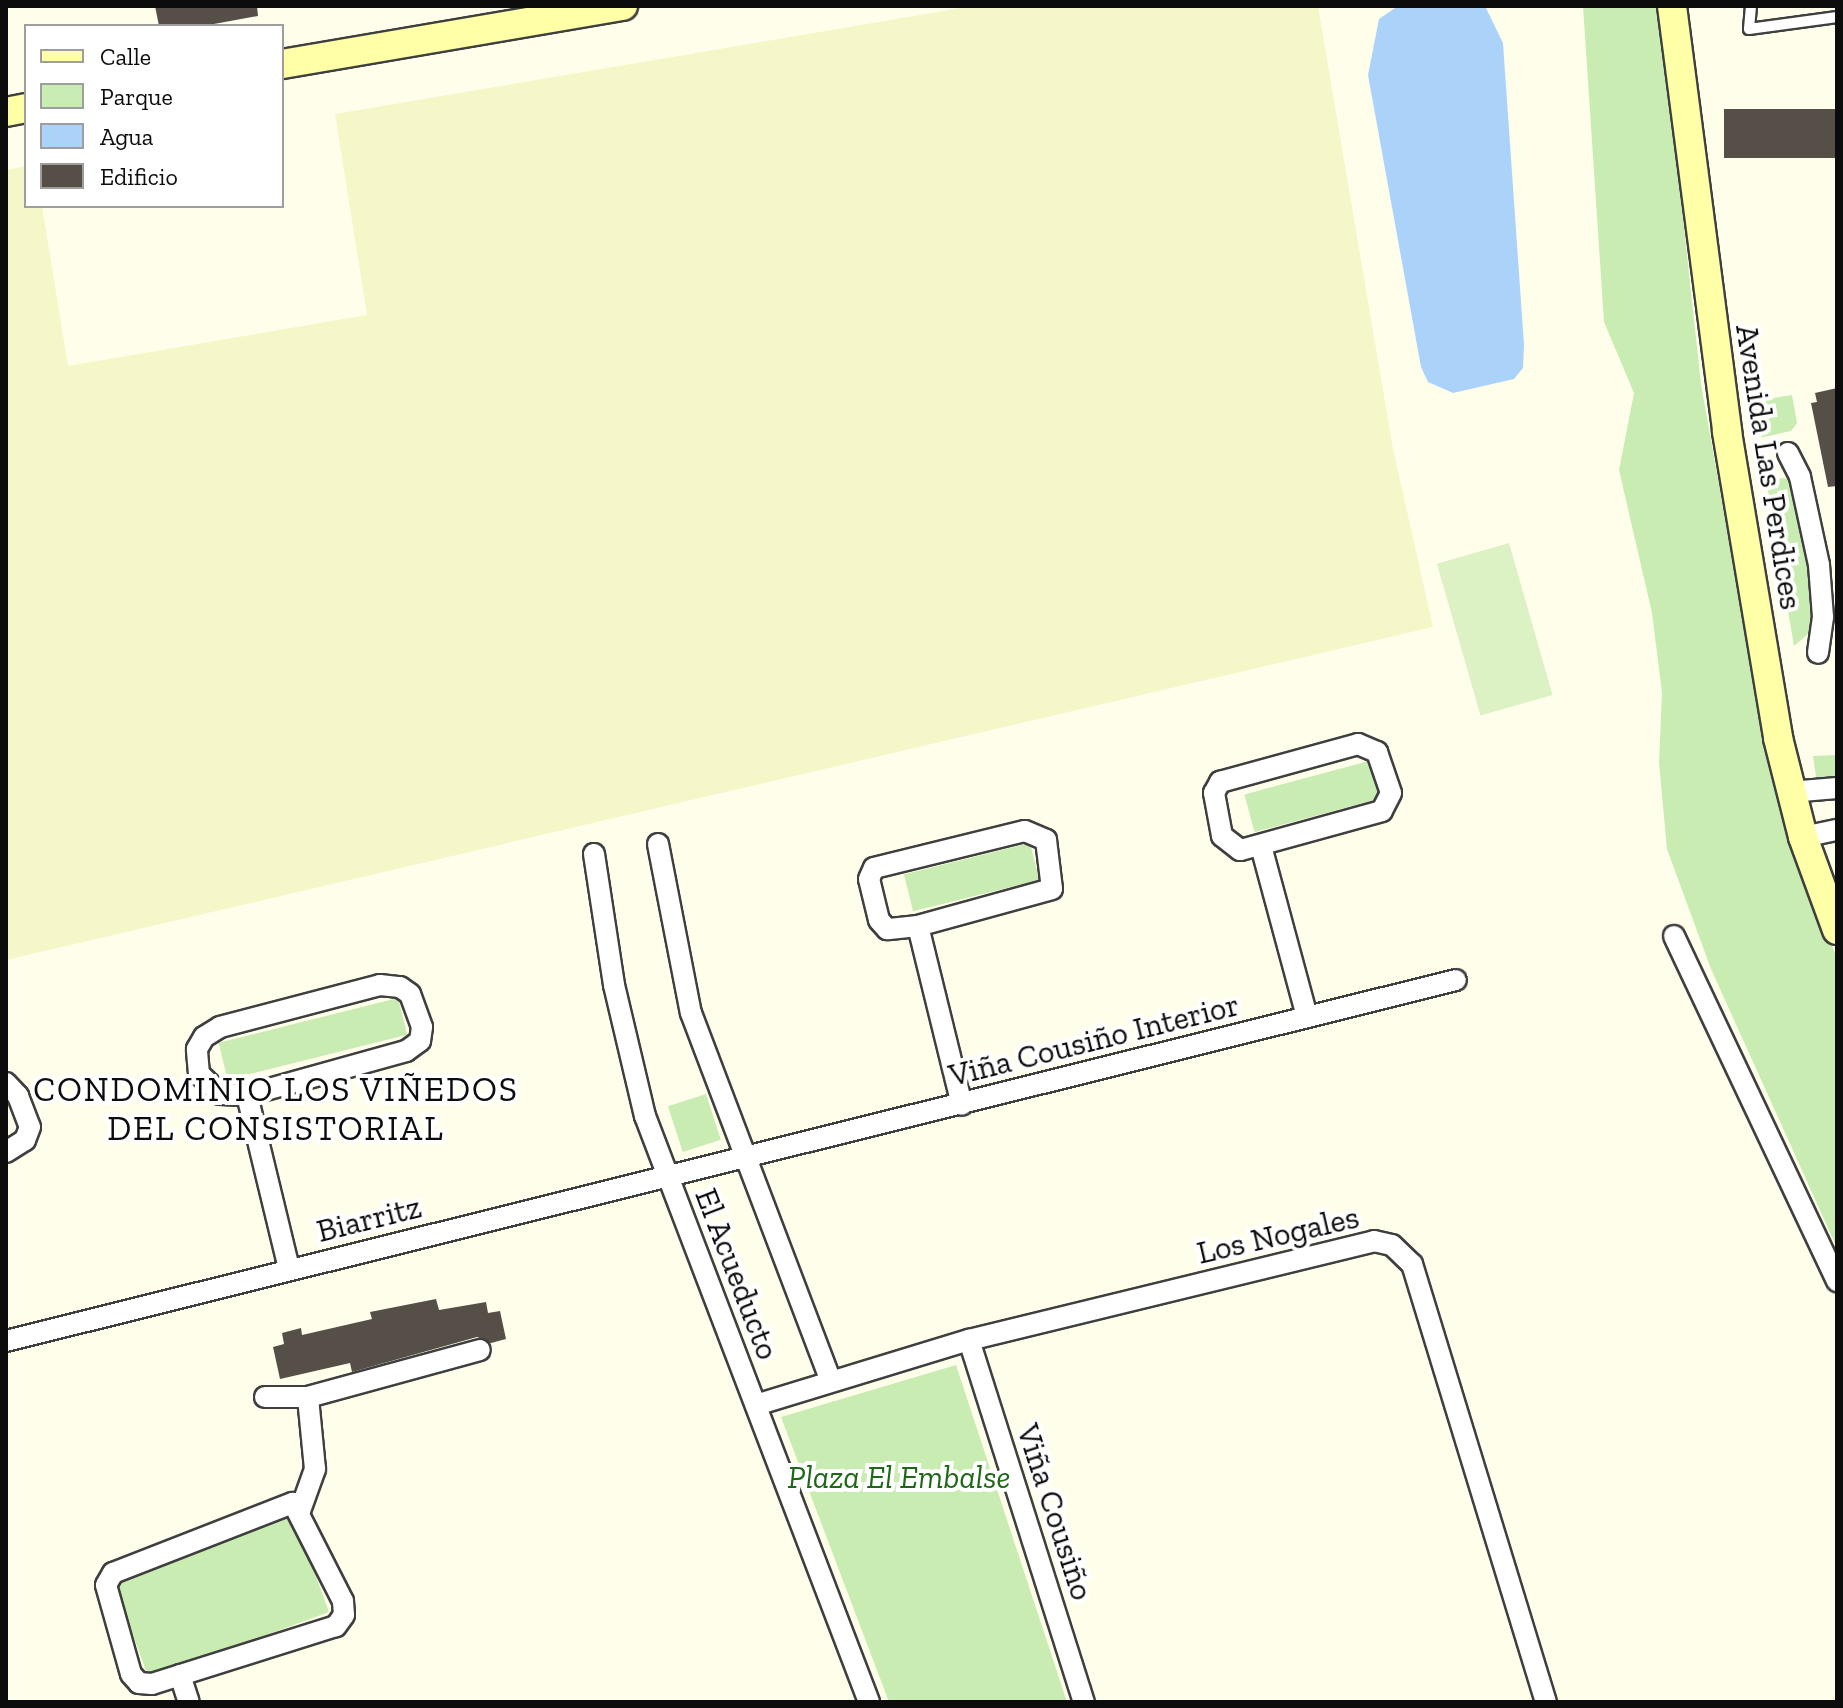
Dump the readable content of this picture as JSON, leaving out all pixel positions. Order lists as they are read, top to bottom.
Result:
{
  "streets": {
    "street": [
      "Avenida Las Perdices",
      "Viña Cousiño Interior",
      "Biarritz",
      "Los Nogales",
      "El Acueducto",
      "Viña Cousiño"
    ]
  },
  "crossings": [
    ["Viña Cousiño Interior", "Biarritz"],
    ["Viña Cousiño Interior", "El Acueducto"],
    ["Biarritz", "El Acueducto"],
    ["Los Nogales", "El Acueducto"],
    ["Los Nogales", "Viña Cousiño"]
  ],
  "districts": ["CONDOMINIO LOS VIÑEDOS DEL CONSISTORIAL"],
  "parks": ["Plaza El Embalse"],
  "legend": [
    "Calle",
    "Parque",
    "Agua",
    "Edificio"
  ]
}
